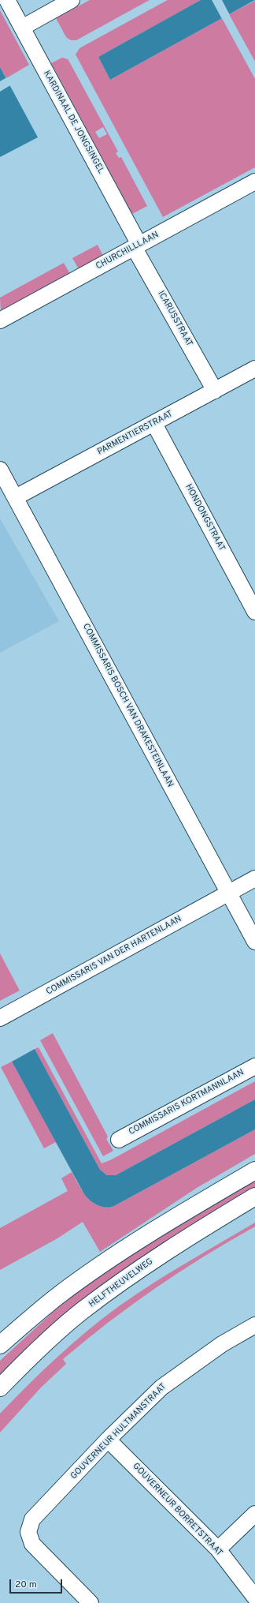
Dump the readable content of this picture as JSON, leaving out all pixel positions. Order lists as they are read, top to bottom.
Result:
{
  "streets": {
    "main road": ["HELFTHEUVELWEG"],
    "street": [
      "KARDINAAL DE JONGSINGEL",
      "CHURCHILLLAAN",
      "ICARUSSTRAAT",
      "PARMENTIERSTRAAT",
      "HONDONGSTRAAT",
      "COMMISSARIS BOSCH VAN DRAKESTEINLAAN",
      "COMMISSARIS VAN DER HARTENLAAN",
      "COMMISSARIS KORTMANNLAAN",
      "GOUVERNEUR HULTMANSTRAAT",
      "GOUVERNEUR BORRETSTRAAT"
    ]
  },
  "crossings": [
    ["KARDINAAL DE JONGSINGEL", "CHURCHILLLAAN"],
    ["KARDINAAL DE JONGSINGEL", "ICARUSSTRAAT"],
    ["CHURCHILLLAAN", "ICARUSSTRAAT"],
    ["ICARUSSTRAAT", "PARMENTIERSTRAAT"],
    ["PARMENTIERSTRAAT", "HONDONGSTRAAT"],
    ["PARMENTIERSTRAAT", "COMMISSARIS BOSCH VAN DRAKESTEINLAAN"],
    ["COMMISSARIS BOSCH VAN DRAKESTEINLAAN", "COMMISSARIS VAN DER HARTENLAAN"],
    ["GOUVERNEUR HULTMANSTRAAT", "GOUVERNEUR BORRETSTRAAT"]
  ],
  "scale_bar": "20 m"
}
